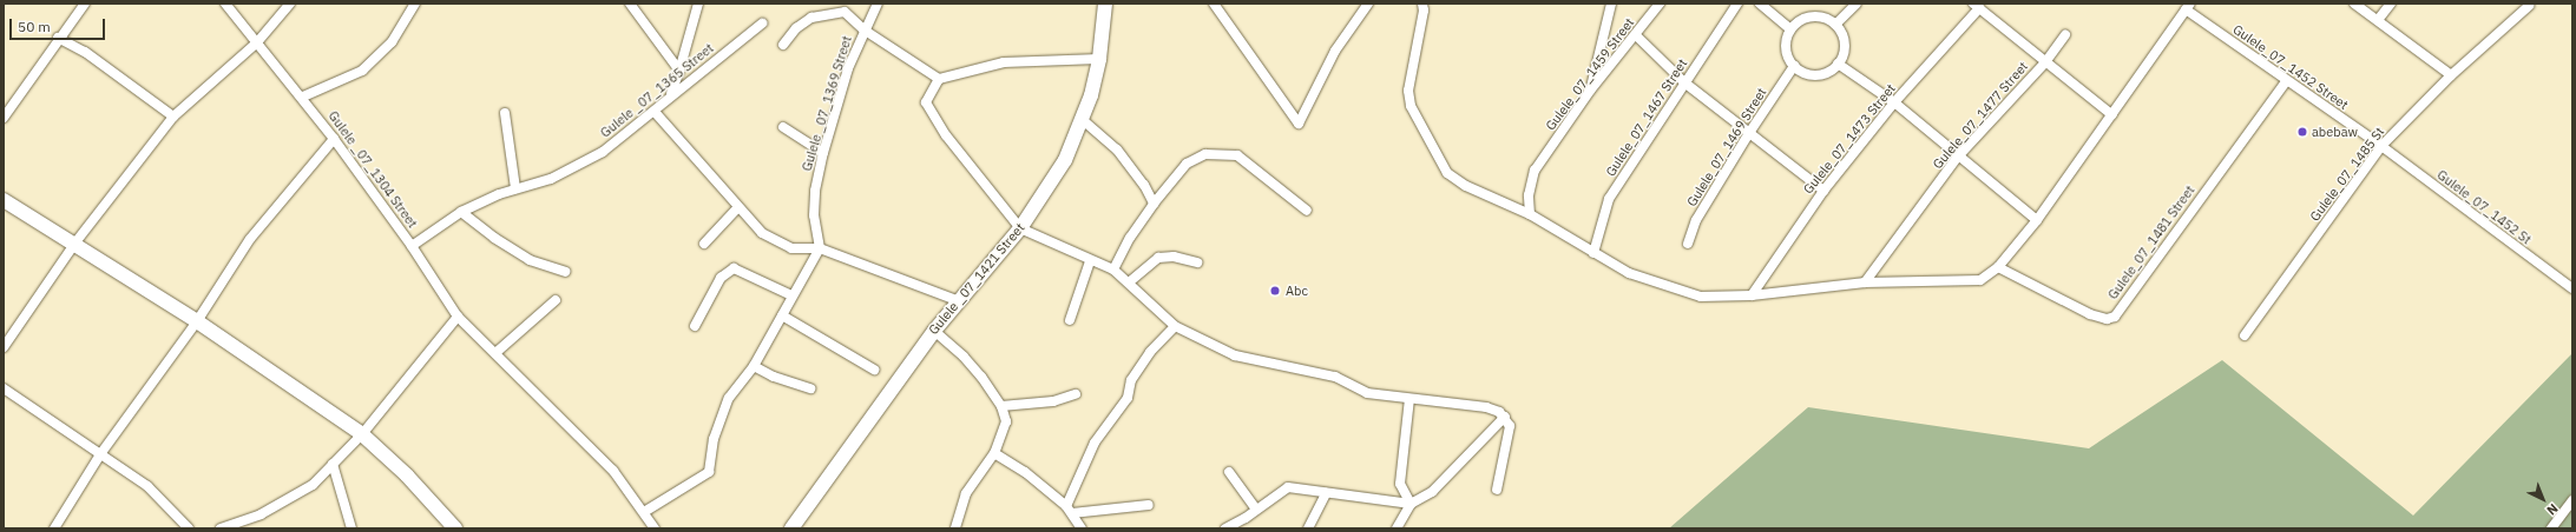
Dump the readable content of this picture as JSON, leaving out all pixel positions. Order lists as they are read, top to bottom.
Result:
{
  "streets": {
    "main road": ["Gulele _07_1421 Street"],
    "street": [
      "Gulele_07_1452 Street",
      "Gulele_07_1459 Street",
      "Gulele _07_1365 Street",
      "Gulele _07_1369 Street",
      "Gulele_07_1477 Street",
      "Gulele_07_1467 Street",
      "Gulele_07_1473 Street",
      "Gulele_07_1469 Street",
      "Gulele _07_1304 Street",
      "Gulele_07_1485 St",
      "Gulele_07_1452 St",
      "Gulele_07_1481 Street"
    ]
  },
  "crossings": [
    ["Gulele_07_1452 Street", "Gulele_07_1485 St"],
    ["Gulele_07_1452 Street", "Gulele_07_1452 St"],
    ["Gulele_07_1452 Street", "Gulele_07_1481 Street"],
    ["Gulele _07_1365 Street", "Gulele _07_1304 Street"],
    ["Gulele_07_1485 St", "Gulele_07_1452 St"]
  ],
  "places": ["abebaw", "Abc"],
  "scale_bar": "50 m",
  "north": "bottom right"
}
